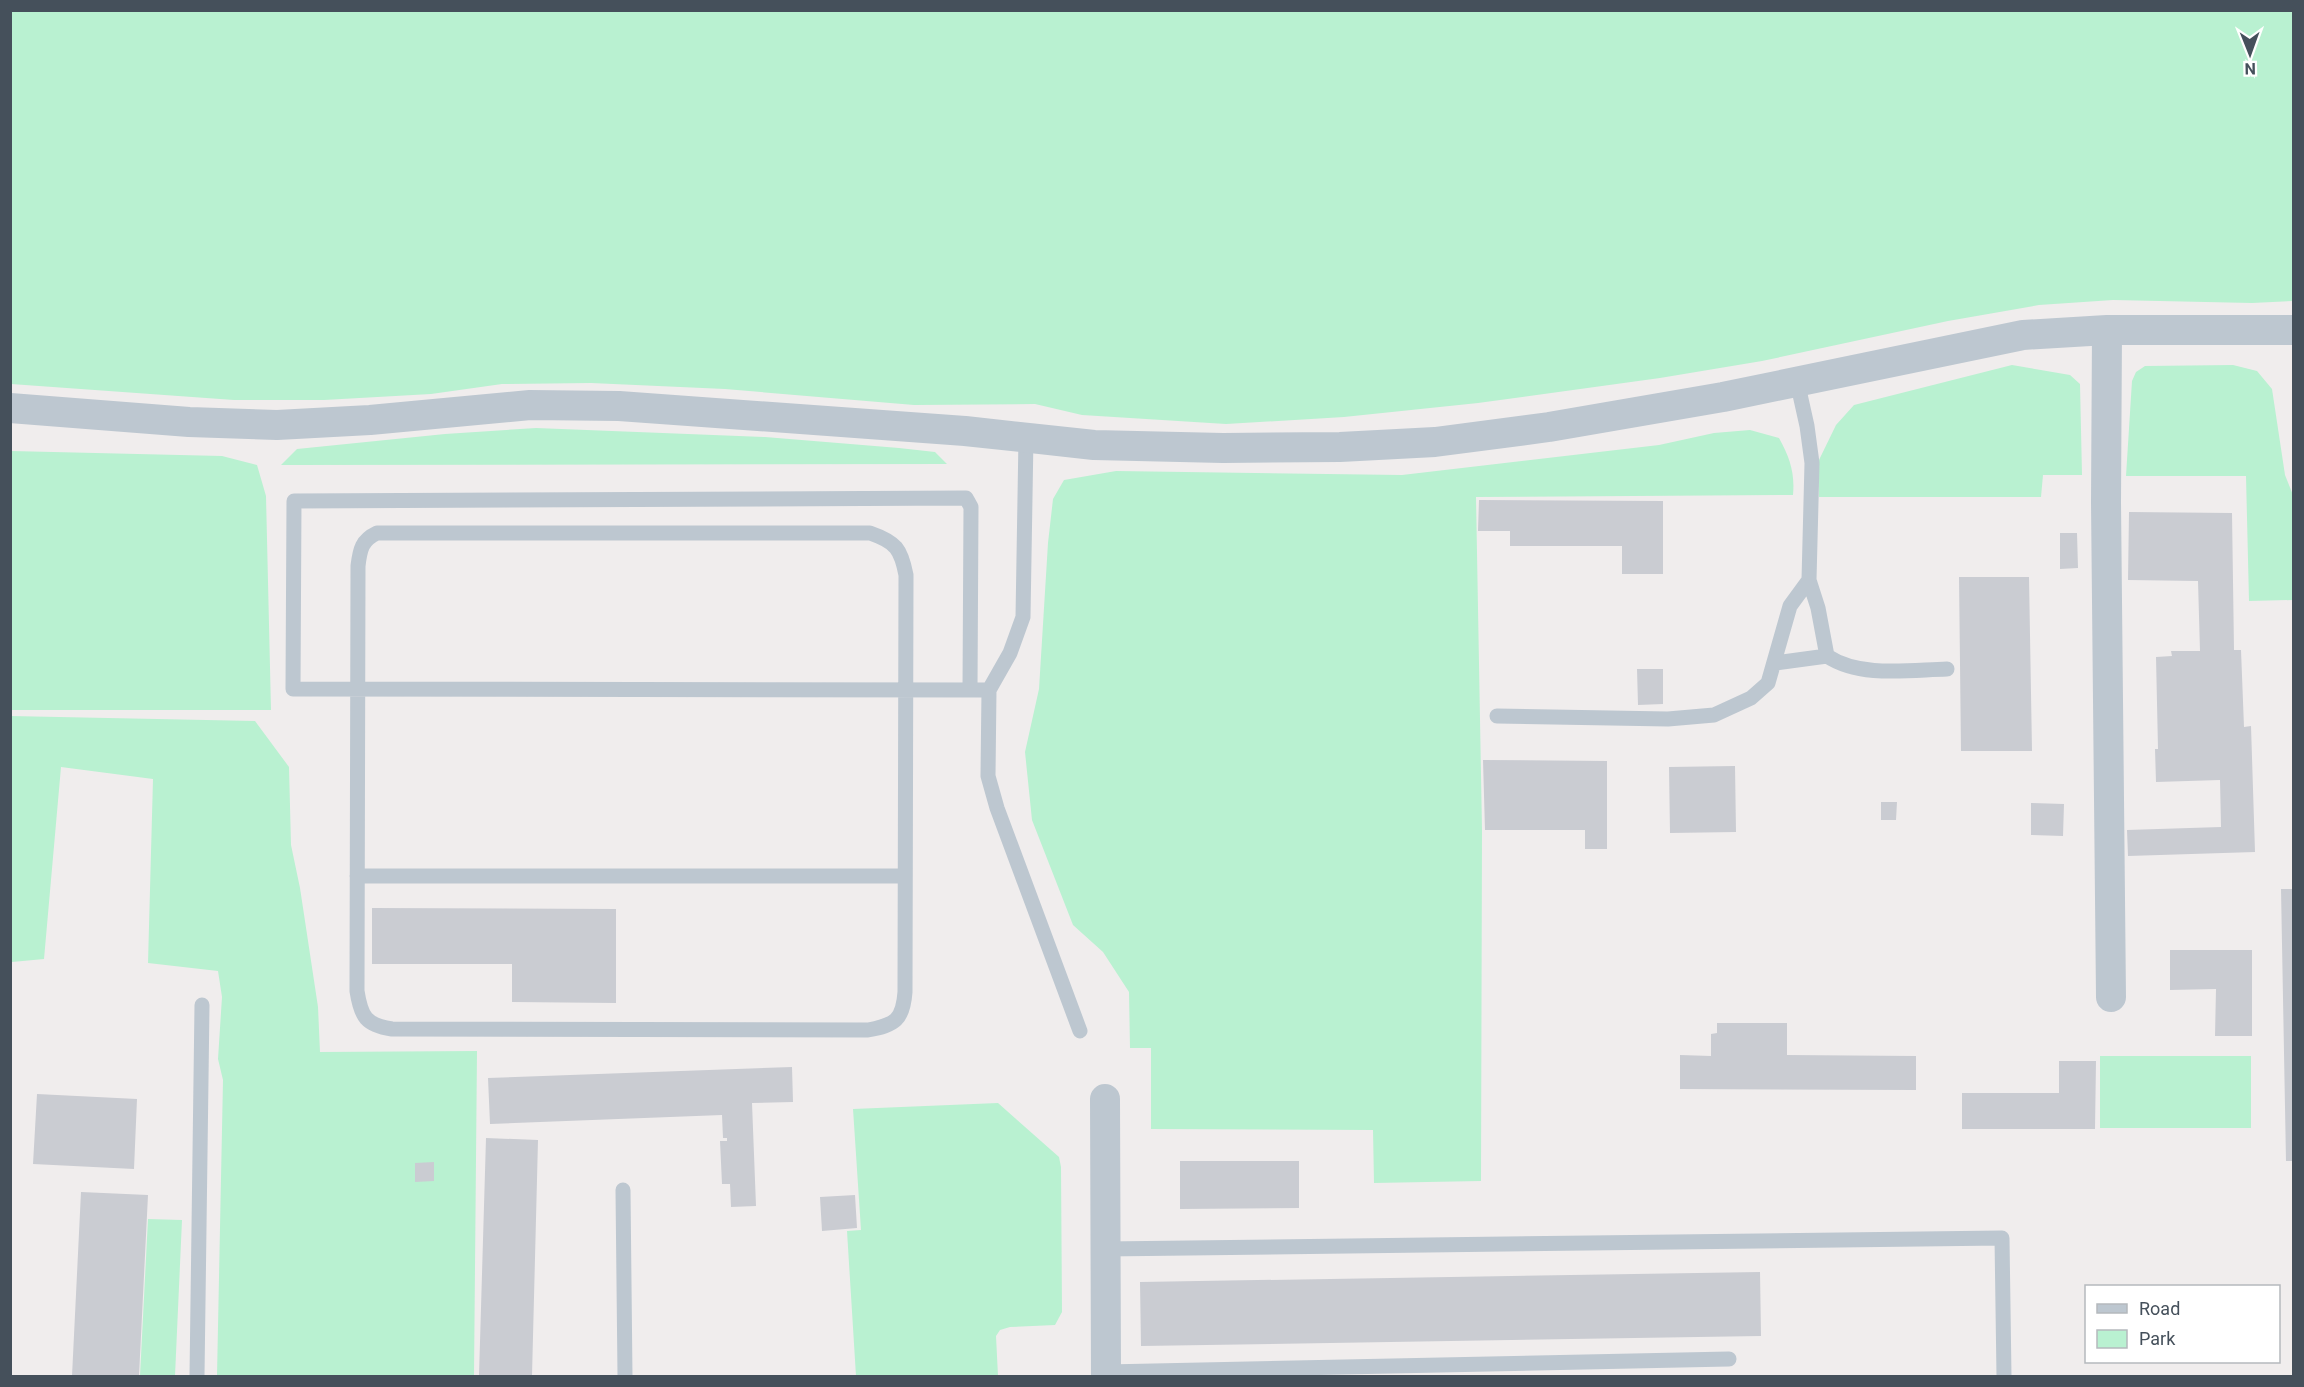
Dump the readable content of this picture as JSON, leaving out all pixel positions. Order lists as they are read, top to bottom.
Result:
{
  "legend": ["Road", "Park"],
  "north": "bottom"
}
